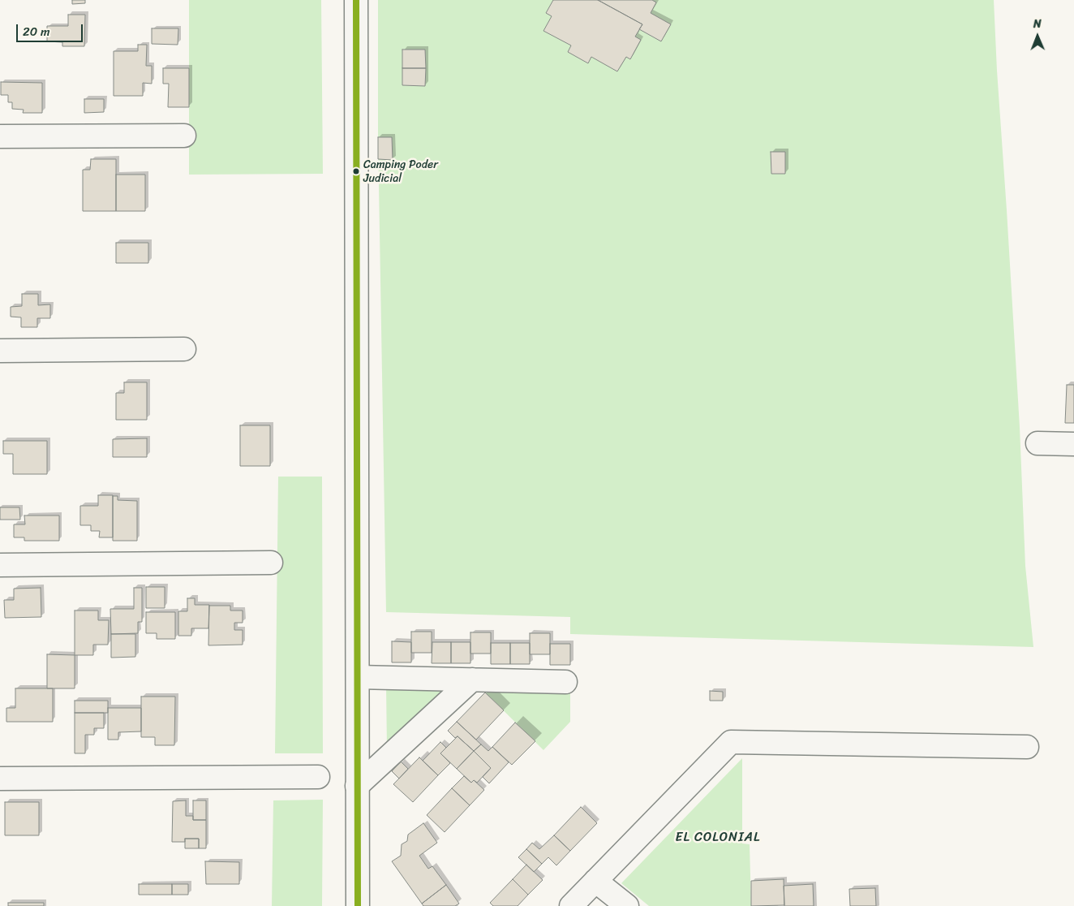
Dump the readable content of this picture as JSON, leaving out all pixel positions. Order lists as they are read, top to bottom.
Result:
{
  "districts": ["EL COLONIAL"],
  "places": ["Camping Poder Judicial"],
  "scale_bar": "20 m",
  "north": "top"
}
